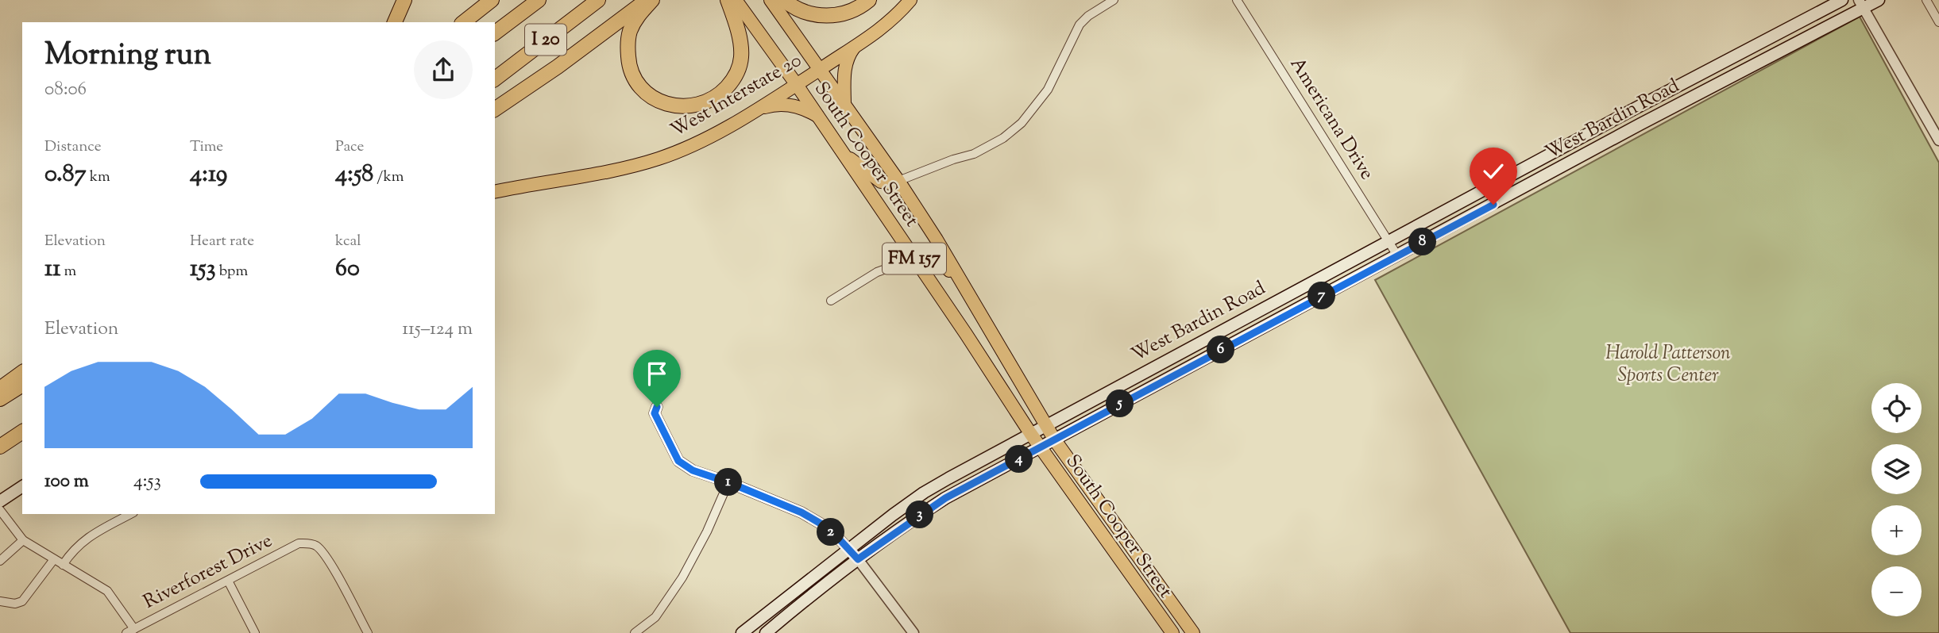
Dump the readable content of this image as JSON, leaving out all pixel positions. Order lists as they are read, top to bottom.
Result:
{
  "streets": {
    "highway": ["I 20"],
    "main road": [
      "West Interstate 20",
      "West Bardin Road",
      "South Cooper Street",
      "FM 157"
    ],
    "street": ["Americana Drive", "Riverforest Drive"]
  },
  "crossings": [
    ["West Interstate 20", "South Cooper Street"],
    ["Americana Drive", "West Bardin Road"],
    ["West Bardin Road", "South Cooper Street"]
  ],
  "parks": ["Harold Patterson Sports Center"],
  "page": {
    "heading": ["Morning run", "08:06"],
    "stats": [
      ["Distance", "0.87 km"],
      ["Time", "4:19"],
      ["Pace", "4:58 /km"],
      ["Elevation", "11 m"],
      ["Heart rate", "153 bpm"],
      ["kcal", "60"]
    ],
    "pins": [
      "8",
      "7",
      "6",
      "5",
      "4",
      "1",
      "3",
      "2"
    ],
    "chart": ["Elevation", "115–124 m"],
    "map_buttons": ["+", "−"],
    "list": [
      {
        "name": "100 m",
        "note": "4:53"
      }
    ]
  }
}
